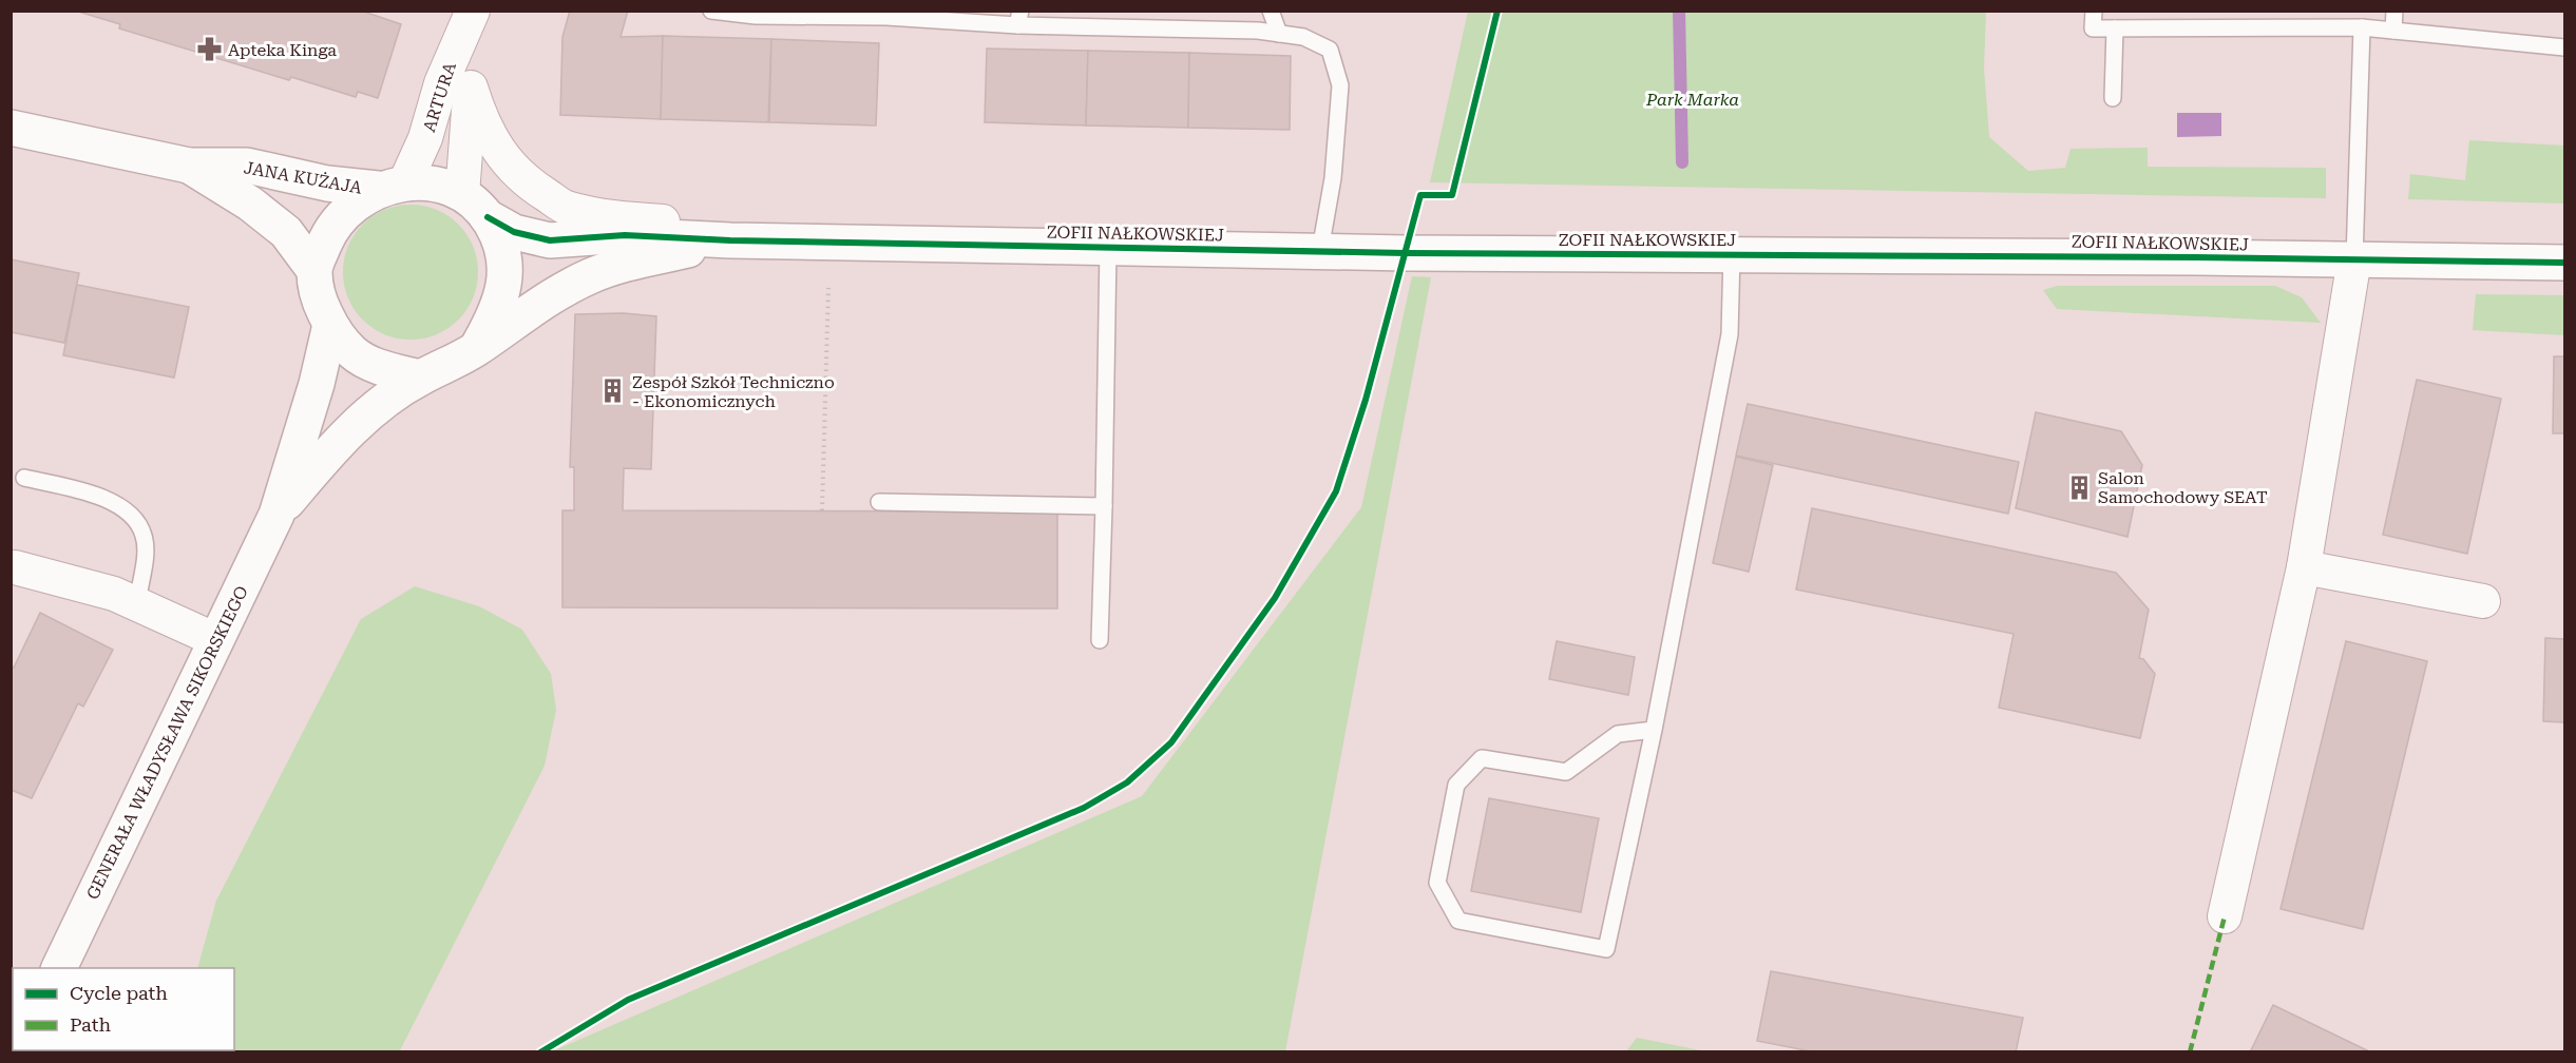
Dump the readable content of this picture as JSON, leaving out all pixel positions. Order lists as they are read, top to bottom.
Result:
{
  "streets": {
    "street": [
      "ARTURA",
      "JANA KUŻAJA",
      "ZOFII NAŁKOWSKIEJ",
      "GENERAŁA WŁADYSŁAWA SIKORSKIEGO"
    ]
  },
  "crossings": [
    ["ARTURA", "JANA KUŻAJA"]
  ],
  "parks": ["Park Marka"],
  "places": {
    "pharmacy": ["Apteka Kinga"],
    "building": ["Zespół Szkół Techniczno - Ekonomicznych", "Salon Samochodowy SEAT"]
  },
  "legend": ["Cycle path", "Path"]
}
